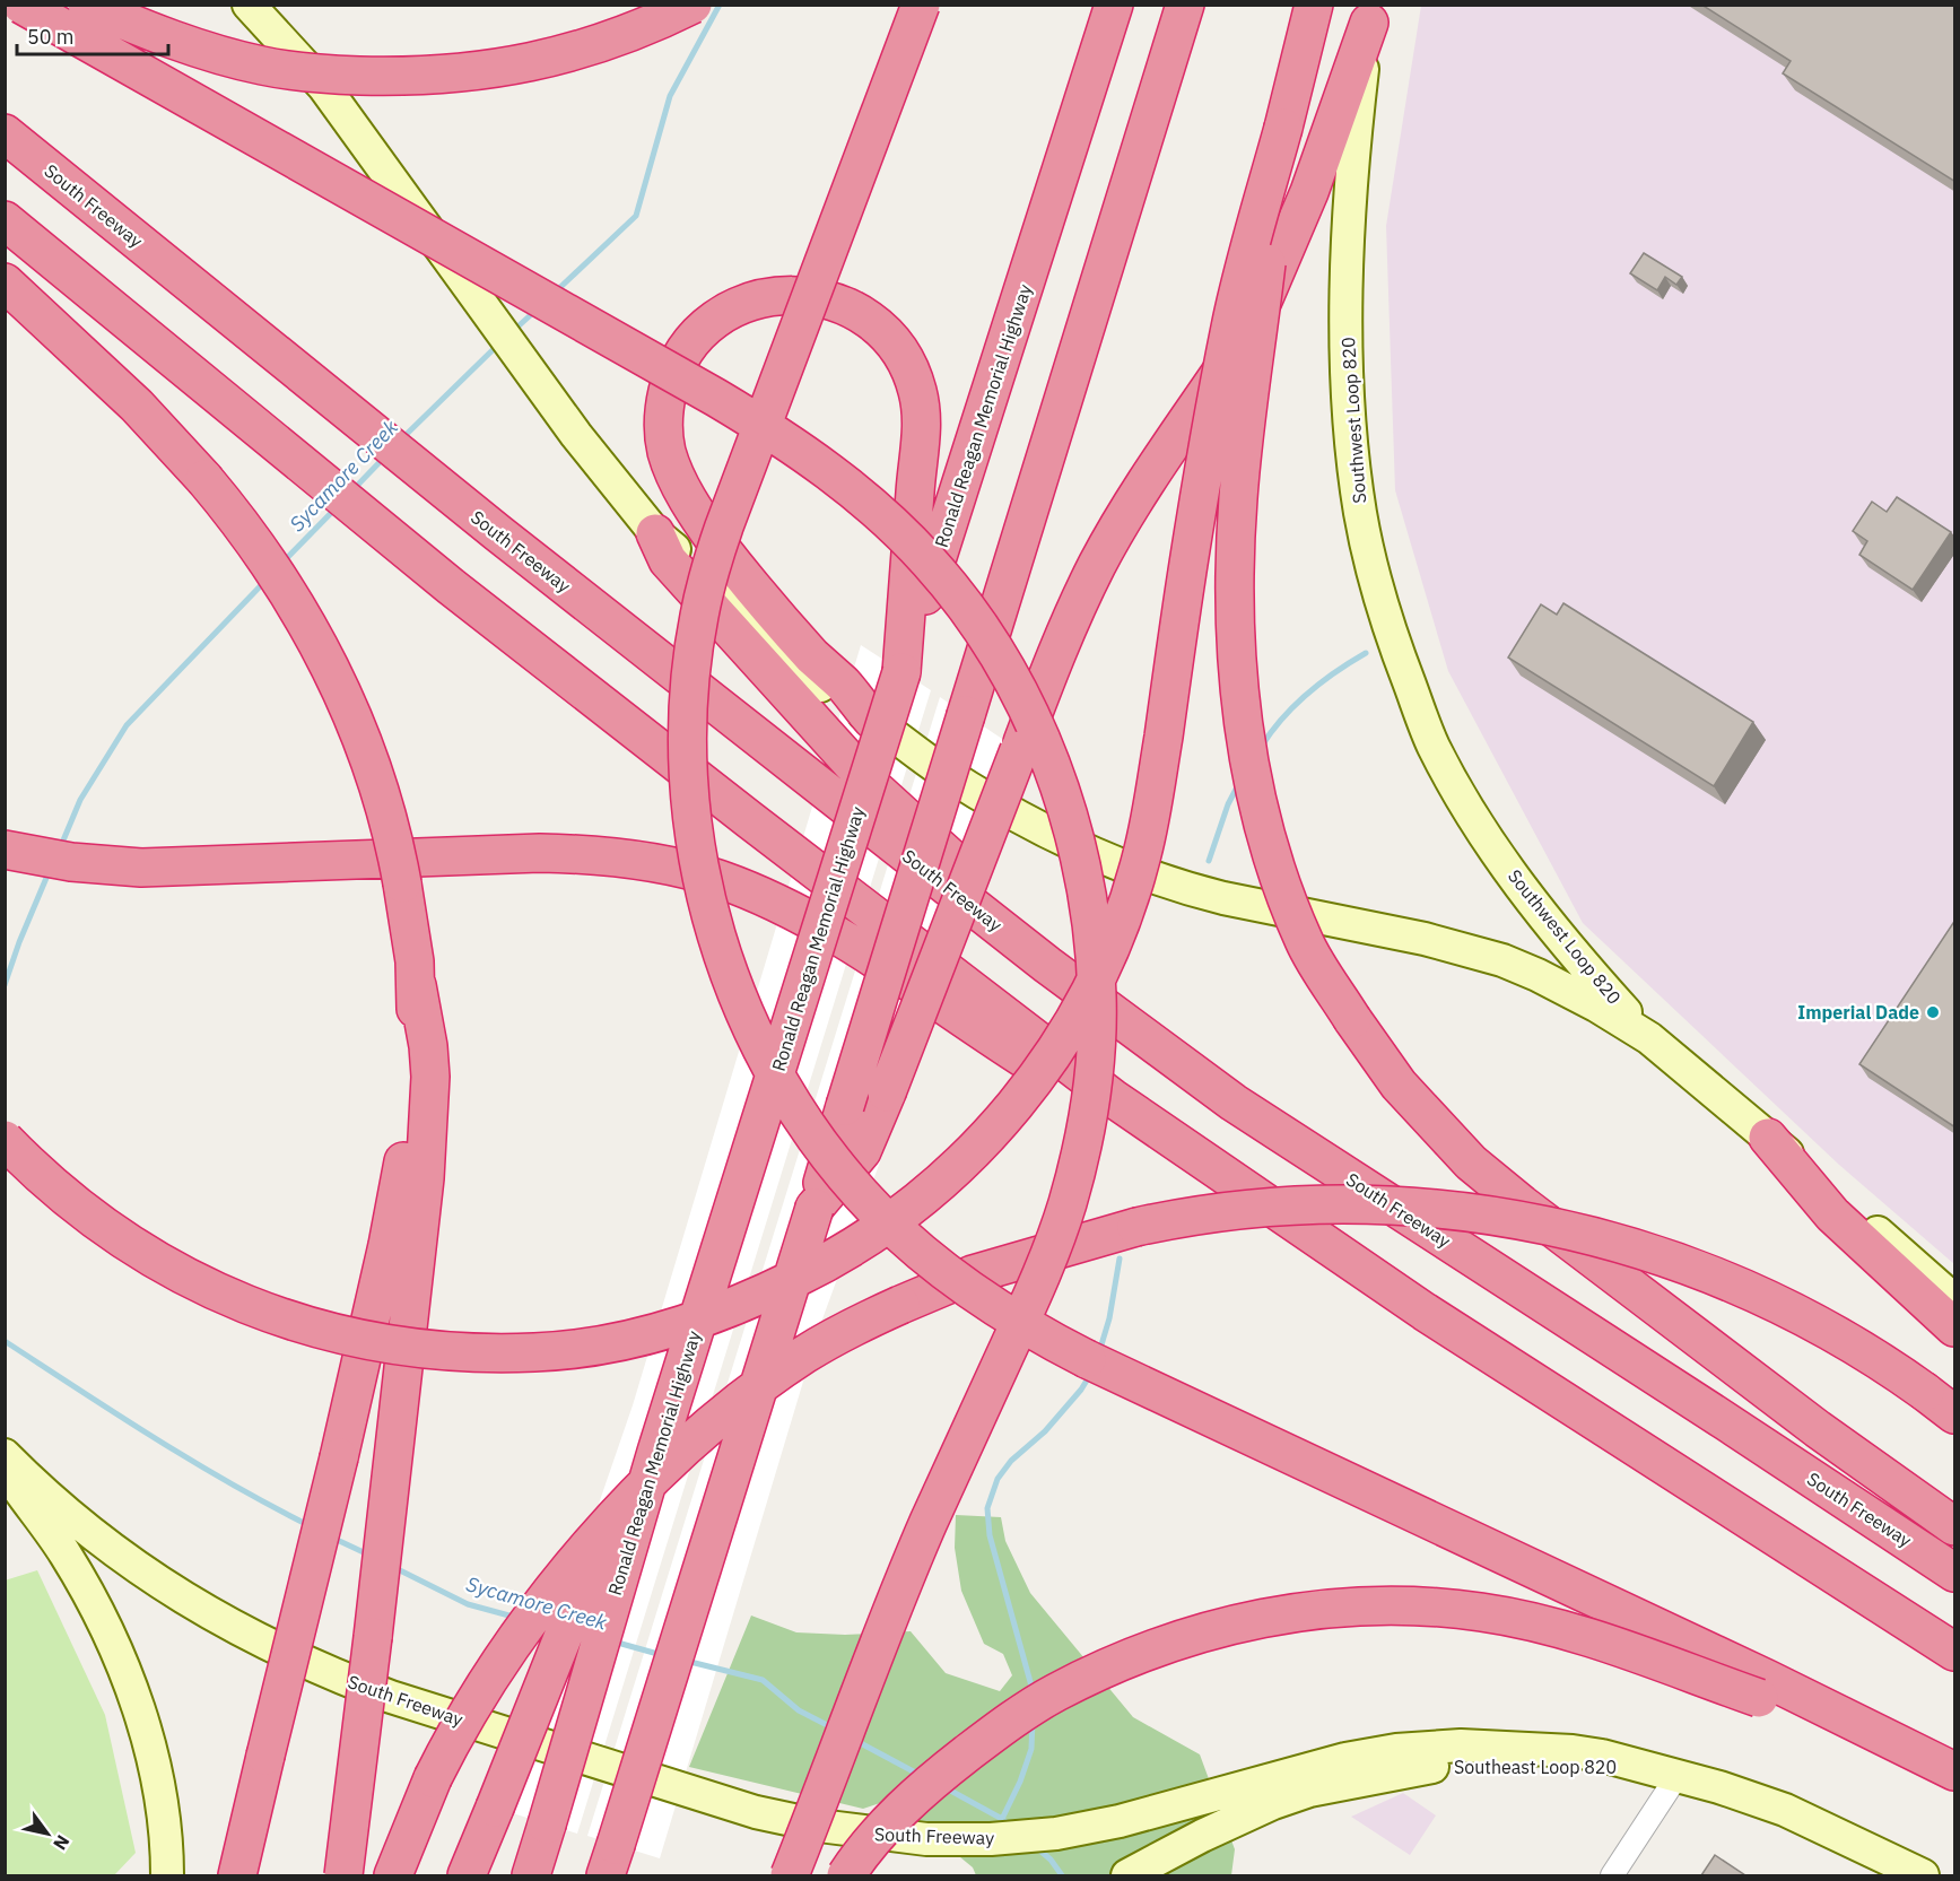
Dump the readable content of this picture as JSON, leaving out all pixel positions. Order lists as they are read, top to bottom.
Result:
{
  "streets": {
    "highway": ["South Freeway", "Ronald Reagan Memorial Highway"],
    "main road": ["Southwest Loop 820", "Southeast Loop 820"]
  },
  "crossings": [
    ["South Freeway", "Southeast Loop 820"]
  ],
  "water": ["Sycamore Creek"],
  "places": ["Imperial Dade"],
  "scale_bar": "50 m",
  "north": "bottom right"
}
